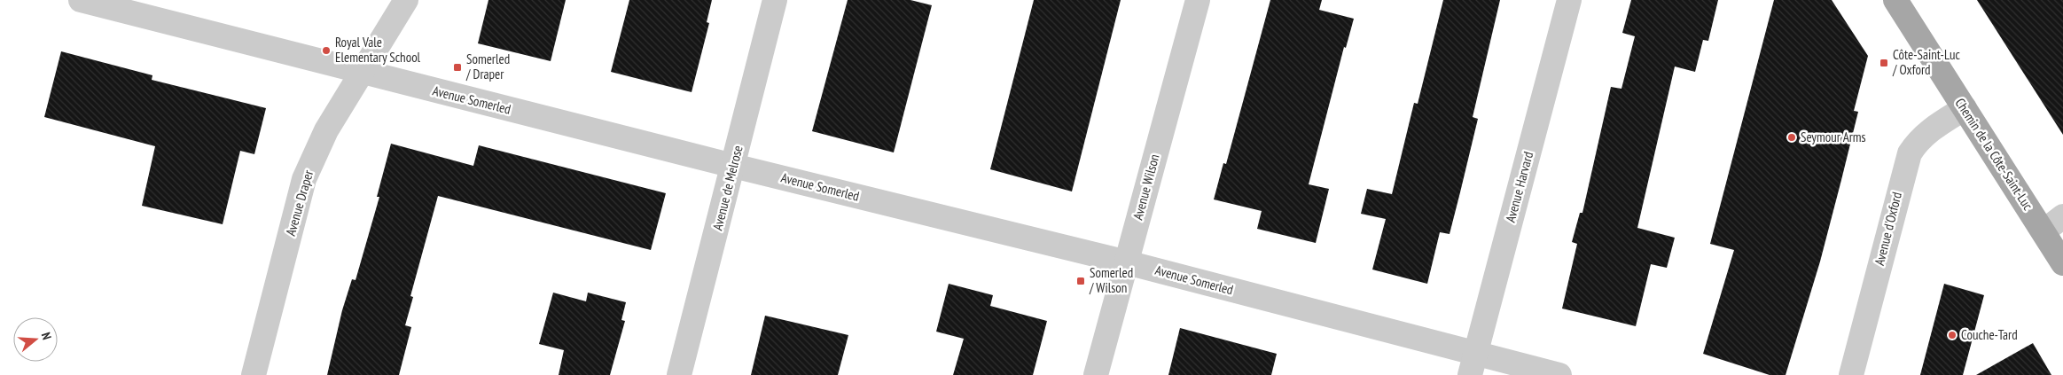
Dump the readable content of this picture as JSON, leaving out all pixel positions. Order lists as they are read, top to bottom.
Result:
{
  "streets": {
    "main road": ["Chemin de la Côte-Saint-Luc"],
    "street": [
      "Avenue Somerled",
      "Avenue Wilson",
      "Avenue Harvard",
      "Avenue de Melrose",
      "Avenue Draper",
      "Avenue d'Oxford"
    ]
  },
  "crossings": [
    ["Avenue Somerled", "Avenue Wilson"],
    ["Avenue Somerled", "Avenue Harvard"],
    ["Avenue Somerled", "Avenue de Melrose"],
    ["Avenue Somerled", "Avenue Draper"],
    ["Chemin de la Côte-Saint-Luc", "Avenue d'Oxford"]
  ],
  "places": {
    "other": ["Royal Vale Elementary School", "Seymour Arms", "Couche-Tard"],
    "transit": ["Côte-Saint-Luc / Oxford", "Somerled / Draper", "Somerled / Wilson"]
  },
  "north": "right"
}
